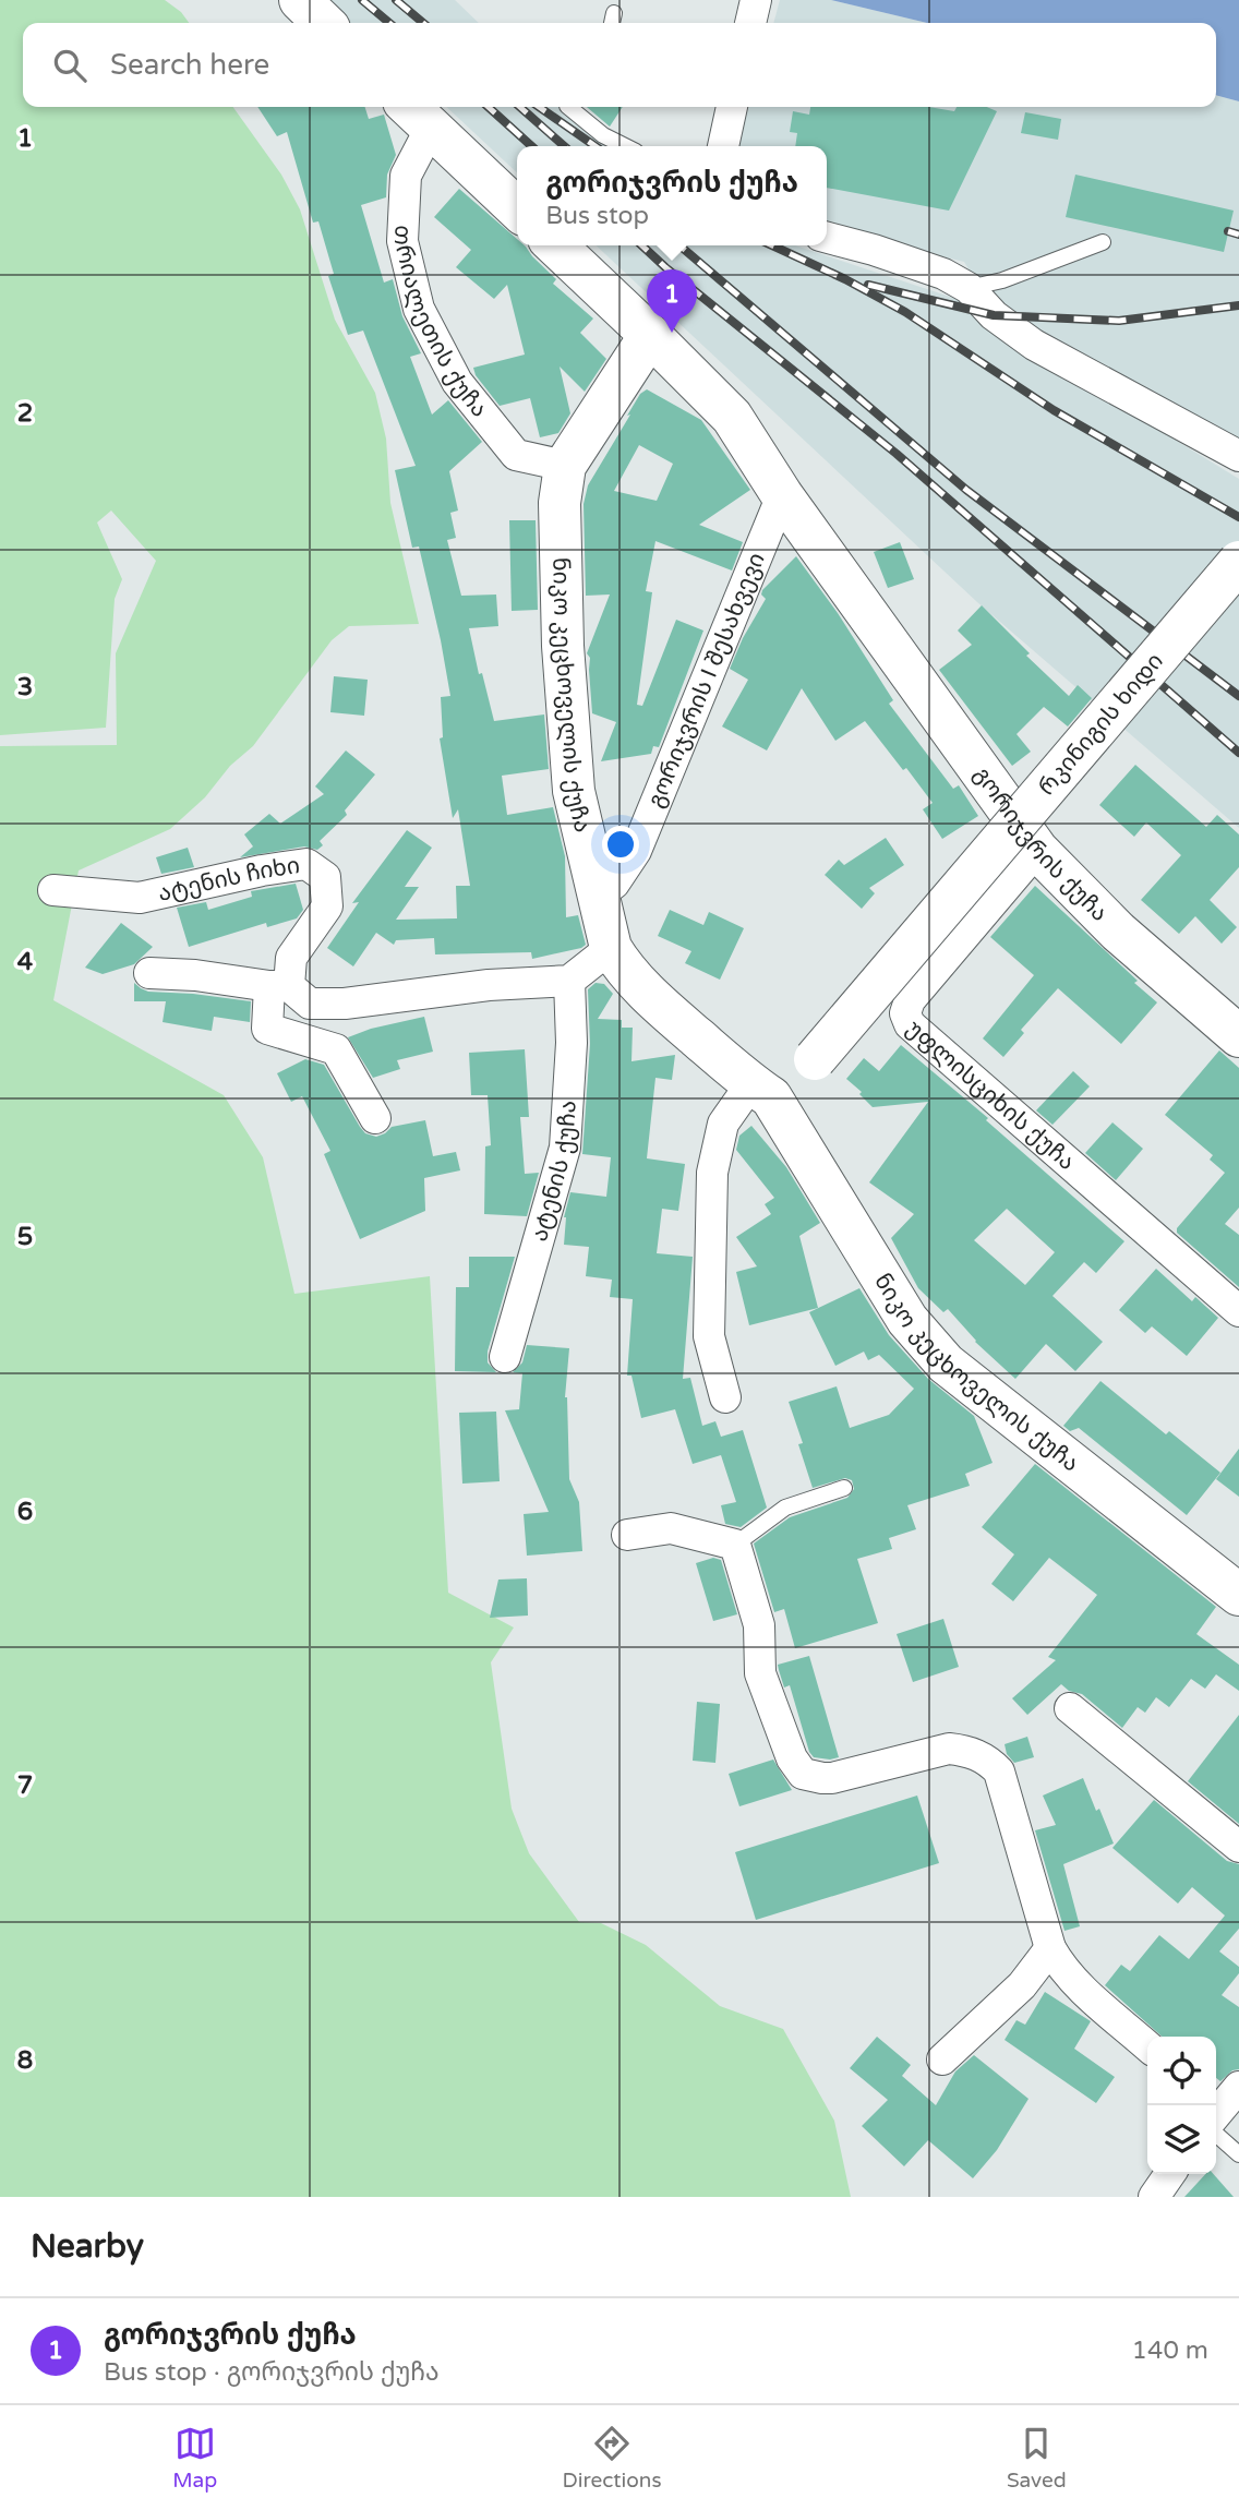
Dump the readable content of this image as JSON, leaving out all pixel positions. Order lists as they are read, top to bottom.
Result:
{
  "streets": {
    "main road": ["ნიკო კეცხოველის ქუჩა", "რკინიგის ხიდი", "გორიჯვრის ქუჩა"],
    "street": [
      "თრიალეთის ქუჩა",
      "გორიჯვრის I შესახვევი",
      "ატენის ჩიხი",
      "უფლისციხის ქუჩა",
      "ატენის ქუჩა"
    ]
  },
  "crossings": [
    ["თრიალეთის ქუჩა", "ნიკო კეცხოველის ქუჩა"],
    ["გორიჯვრის I შესახვევი", "ნიკო კეცხოველის ქუჩა"],
    ["გორიჯვრის I შესახვევი", "გორიჯვრის ქუჩა"],
    ["ნიკო კეცხოველის ქუჩა", "რკინიგის ხიდი"],
    ["ნიკო კეცხოველის ქუჩა", "გორიჯვრის ქუჩა"],
    ["გორიჯვრის ქუჩა", "უფლისციხის ქუჩა"]
  ],
  "page": {
    "search": "Search here",
    "popup": ["გორიჯვრის ქუჩა", "Bus stop"],
    "pins": "1",
    "heading": "Nearby",
    "list": [
      {
        "mark": "1",
        "name": "გორიჯვრის ქუჩა",
        "note": "Bus stop · გორიჯვრის ქუჩა",
        "value": "140 m"
      }
    ],
    "nav": ["Map", "Directions", "Saved"]
  },
  "grid": {
    "rows": [
      "1",
      "2",
      "3",
      "4",
      "5",
      "6",
      "7",
      "8"
    ]
  }
}
